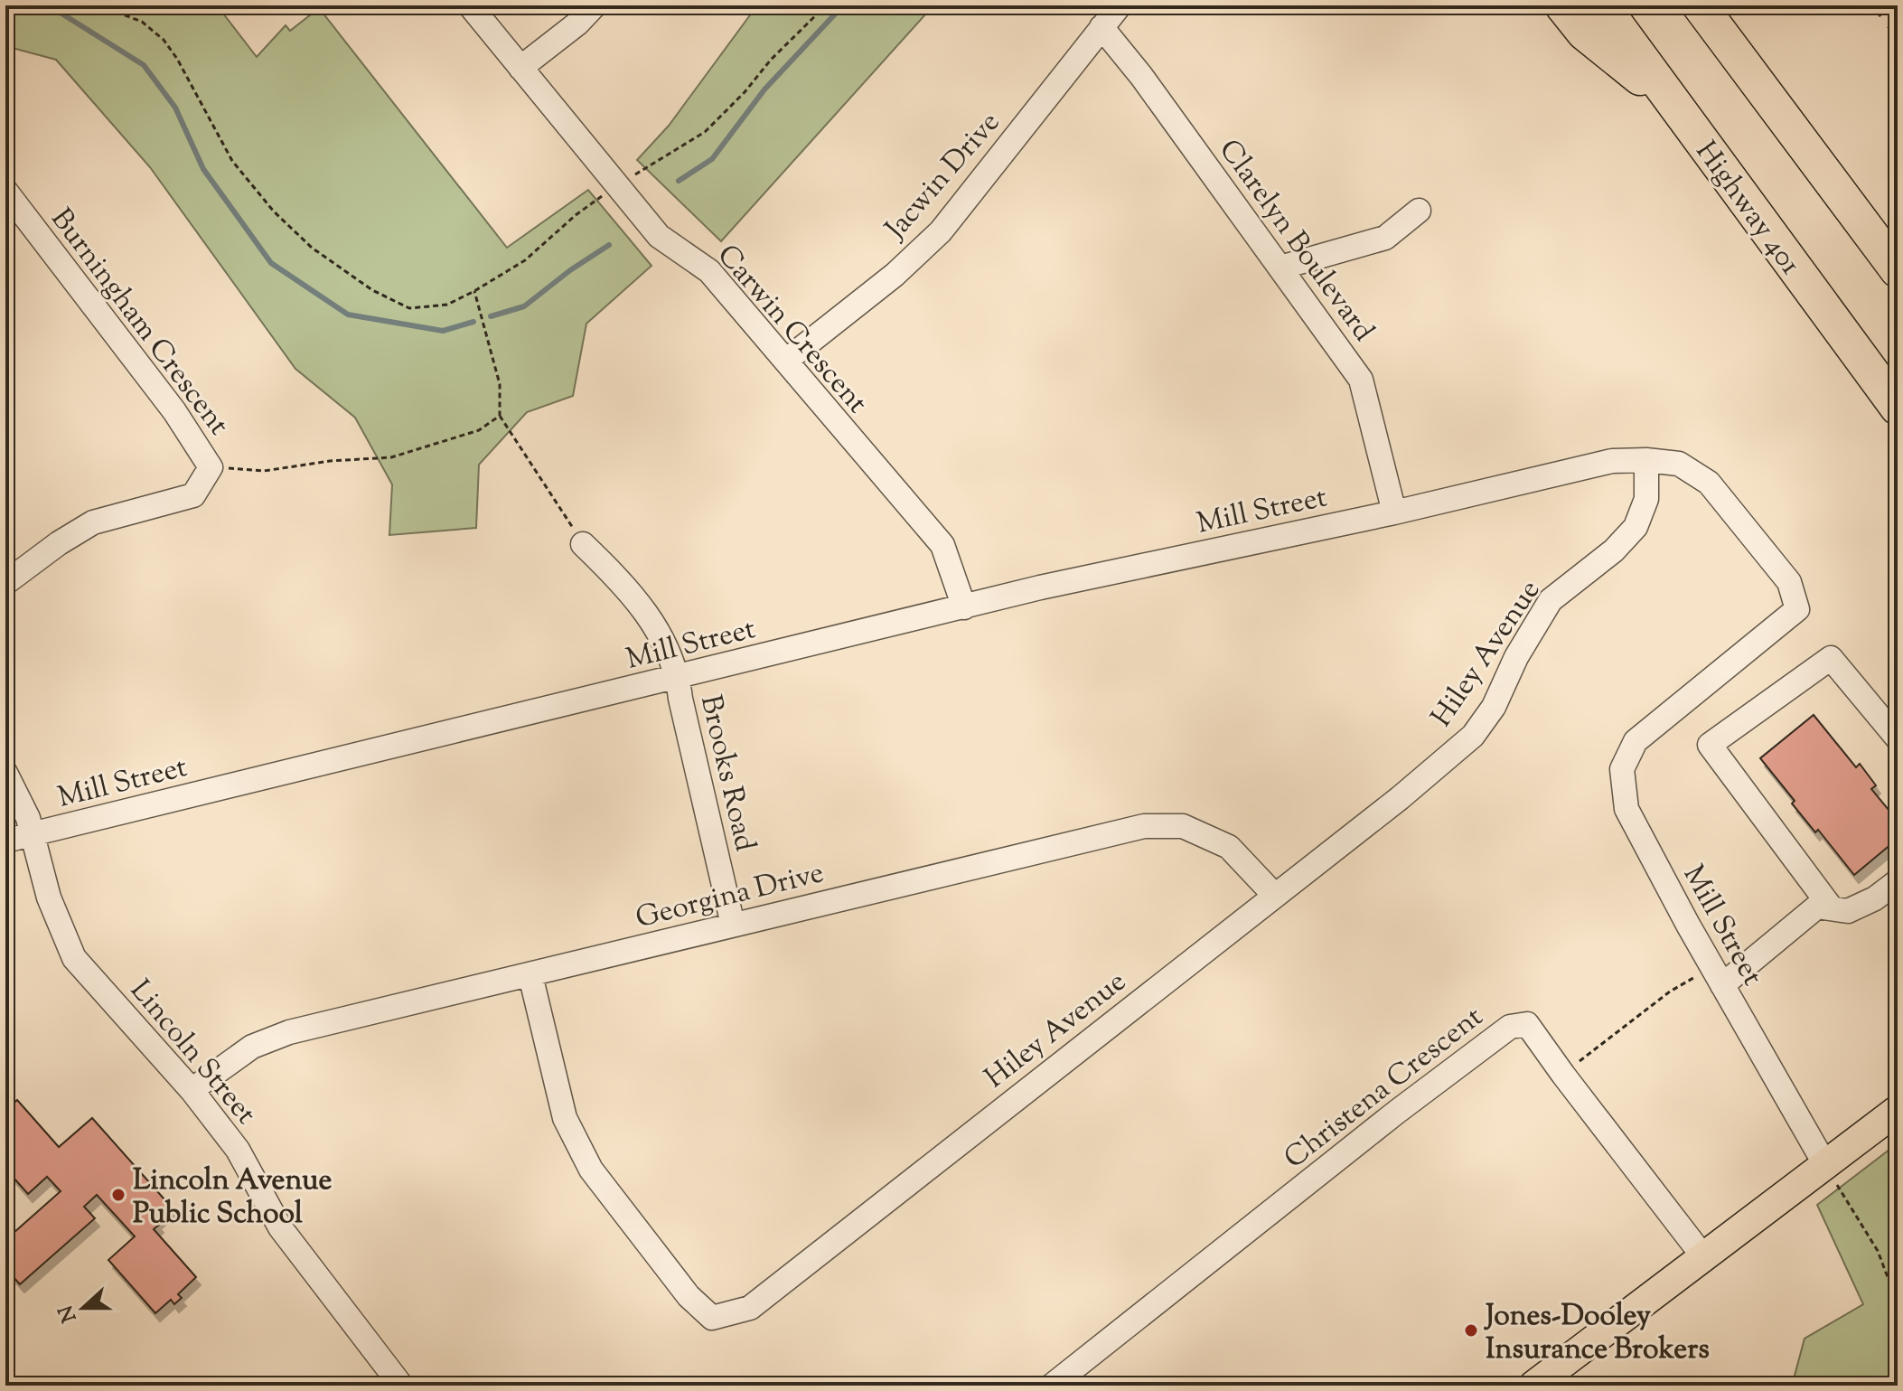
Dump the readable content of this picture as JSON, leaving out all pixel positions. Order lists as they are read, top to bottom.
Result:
{
  "streets": {
    "highway": ["Highway 401"],
    "street": [
      "Jacwin Drive",
      "Clarelyn Boulevard",
      "Burningham Crescent",
      "Carwin Crescent",
      "Mill Street",
      "Hiley Avenue",
      "Brooks Road",
      "Georgina Drive",
      "Lincoln Street",
      "Christena Crescent"
    ]
  },
  "crossings": [
    ["Jacwin Drive", "Clarelyn Boulevard"],
    ["Jacwin Drive", "Carwin Crescent"],
    ["Clarelyn Boulevard", "Mill Street"],
    ["Carwin Crescent", "Mill Street"],
    ["Mill Street", "Hiley Avenue"],
    ["Mill Street", "Brooks Road"],
    ["Mill Street", "Lincoln Street"],
    ["Hiley Avenue", "Georgina Drive"],
    ["Brooks Road", "Georgina Drive"],
    ["Georgina Drive", "Lincoln Street"]
  ],
  "places": ["Lincoln Avenue Public School", "Jones-Dooley Insurance Brokers"],
  "north": "left"
}
